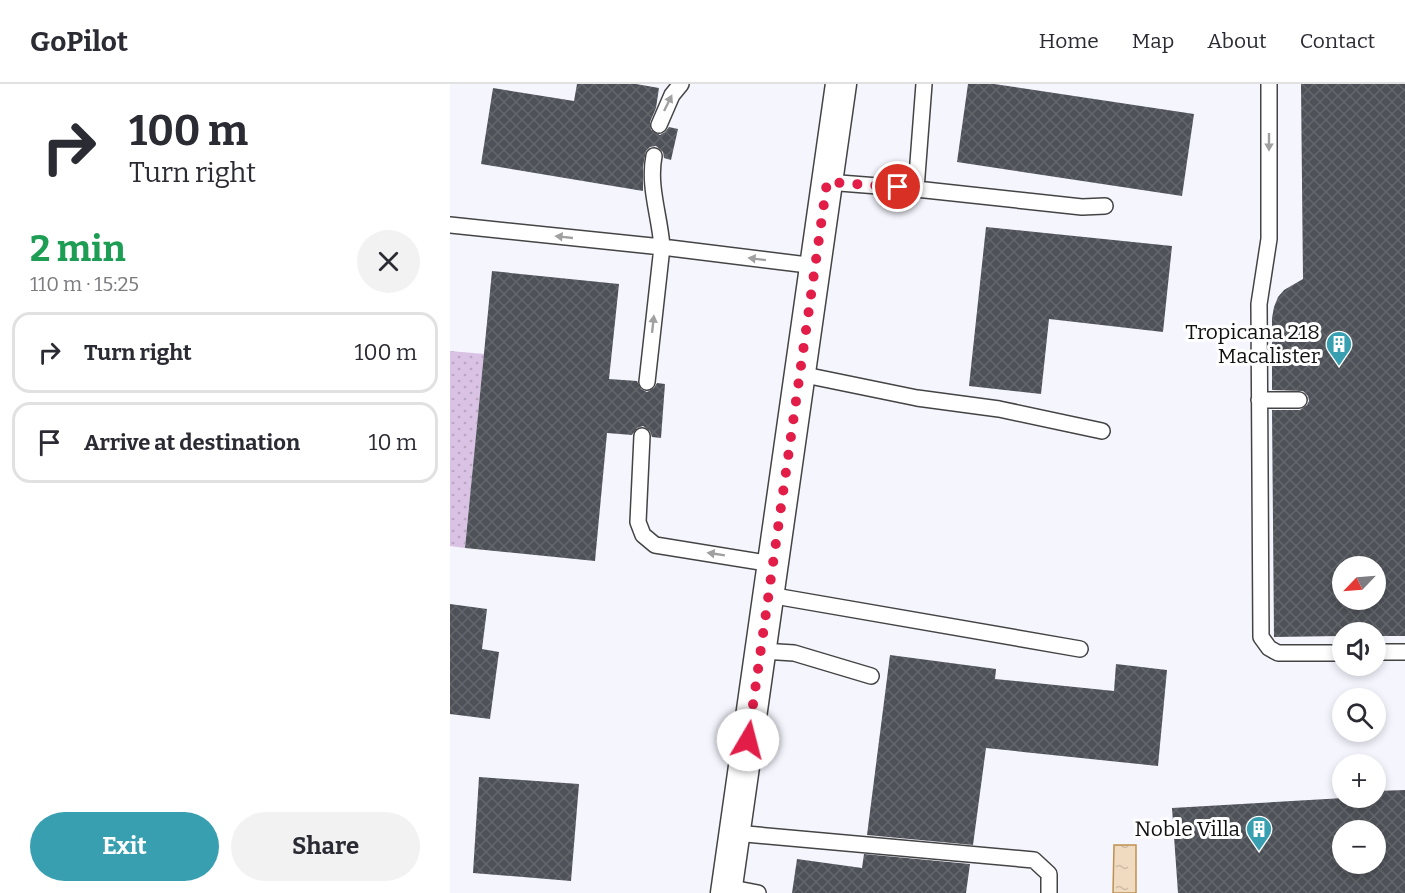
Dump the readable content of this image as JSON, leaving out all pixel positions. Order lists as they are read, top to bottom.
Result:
{
  "places": {
    "building": ["Tropicana 218 Macalister", "Noble Villa"]
  },
  "north": "bottom left",
  "page": {
    "header": "GoPilot",
    "nav": [
      "Home",
      "Map",
      "About",
      "Contact"
    ],
    "turn": ["100 m", "Turn right"],
    "heading": ["2 min", "110 m · 15:25"],
    "list": [
      {
        "name": "Turn right",
        "value": "100 m"
      },
      {
        "name": "Arrive at destination",
        "value": "10 m"
      }
    ],
    "map_buttons": ["+", "−"],
    "buttons": ["Exit", "Share"]
  }
}
